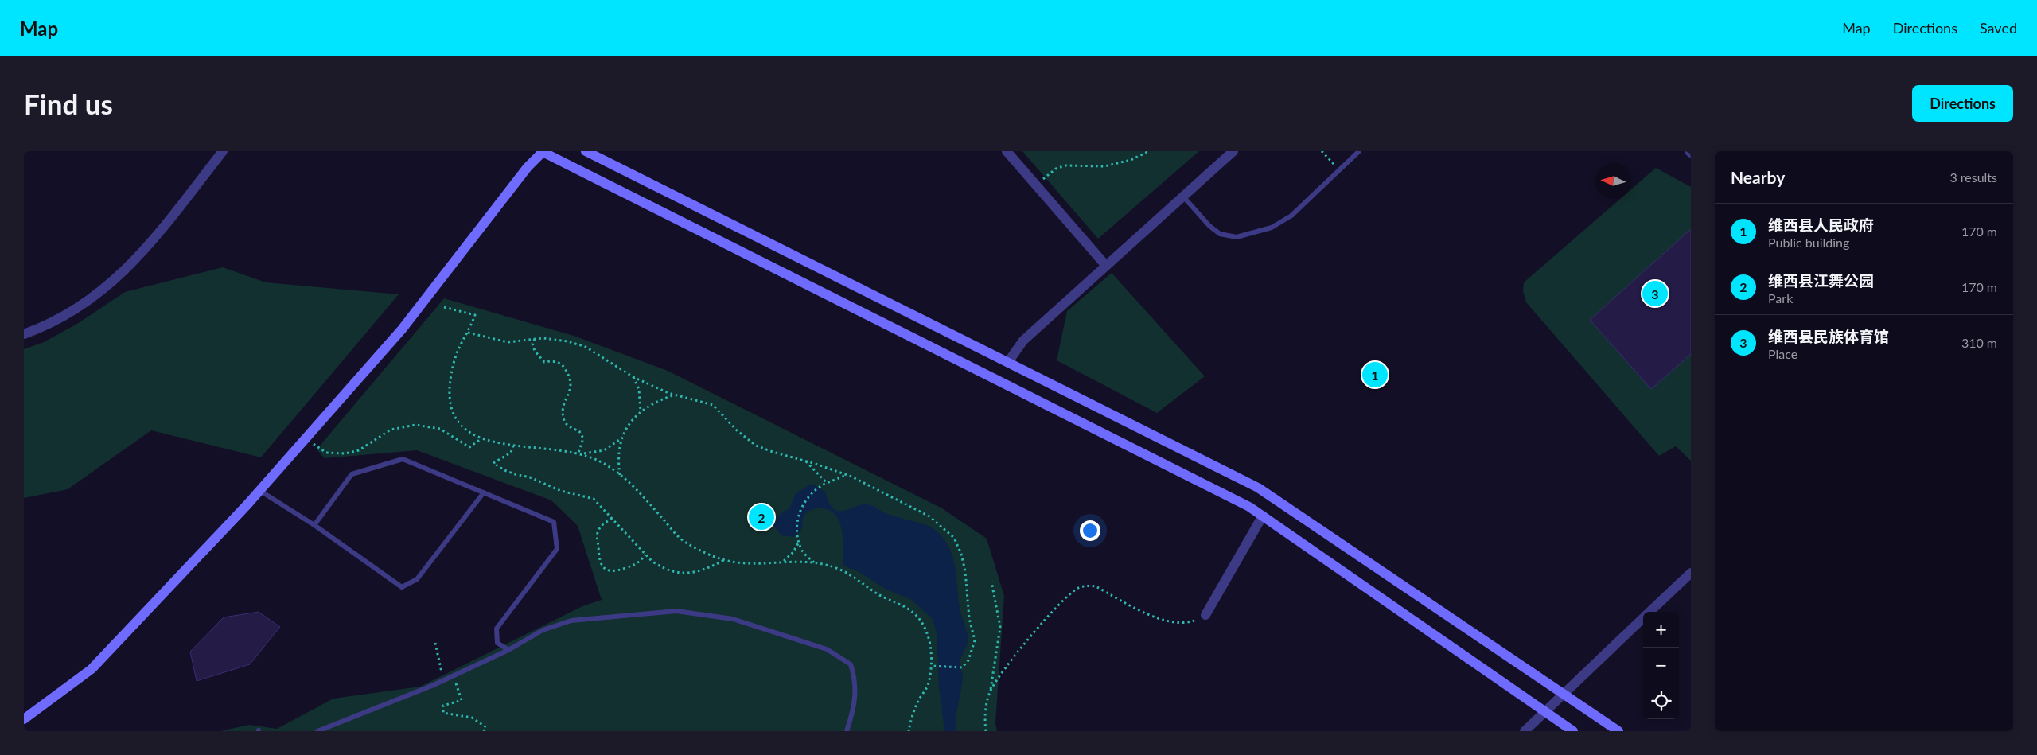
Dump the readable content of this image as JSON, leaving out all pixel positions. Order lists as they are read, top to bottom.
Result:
{
  "north": "left",
  "page": {
    "header": "Map",
    "nav": ["Map", "Directions", "Saved"],
    "buttons": "Directions",
    "title": "Find us",
    "heading": ["Nearby", "3 results"],
    "list": [
      {
        "mark": "1",
        "name": "维西县人民政府",
        "note": "Public building",
        "value": "170 m"
      },
      {
        "mark": "2",
        "name": "维西县江舞公园",
        "note": "Park",
        "value": "170 m"
      },
      {
        "mark": "3",
        "name": "维西县民族体育馆",
        "note": "Place",
        "value": "310 m"
      }
    ],
    "pins": ["3", "1", "2"],
    "map_buttons": ["+", "−"]
  }
}
